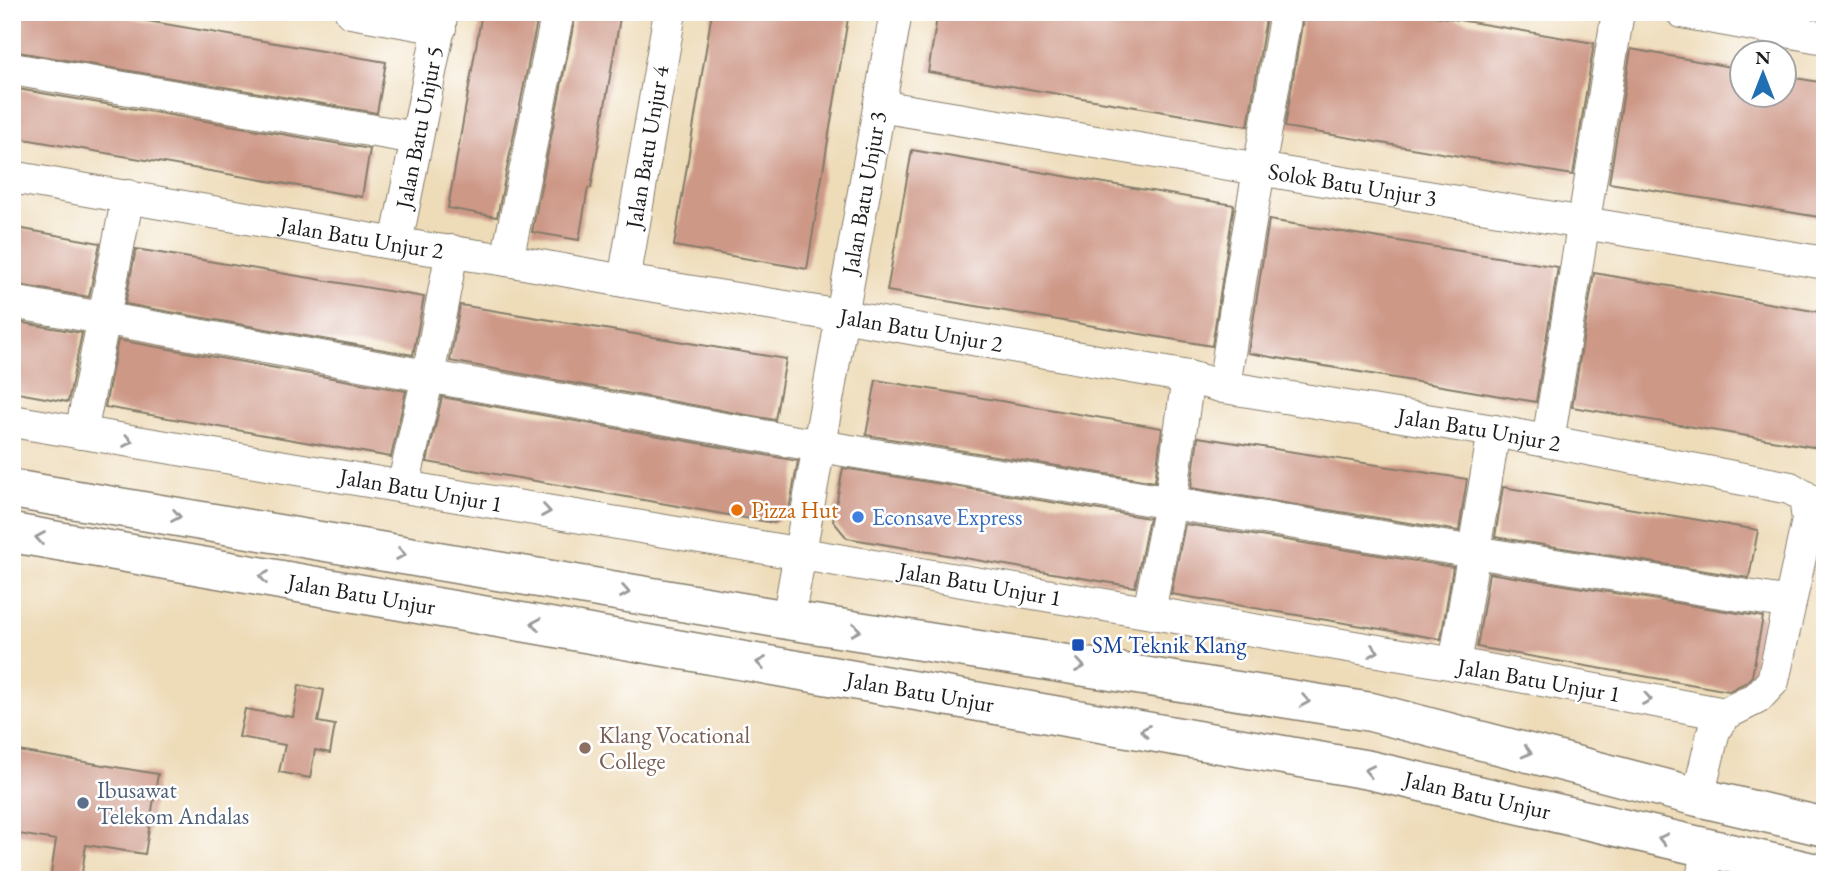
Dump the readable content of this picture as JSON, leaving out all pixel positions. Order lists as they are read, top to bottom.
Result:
{
  "streets": {
    "main road": ["Jalan Batu Unjur"],
    "street": [
      "Jalan Batu Unjur 5",
      "Jalan Batu Unjur 4",
      "Solok Batu Unjur 3",
      "Jalan Batu Unjur 3",
      "Jalan Batu Unjur 2",
      "Jalan Batu Unjur 1"
    ]
  },
  "crossings": [
    ["Jalan Batu Unjur 5", "Jalan Batu Unjur 2"],
    ["Jalan Batu Unjur 4", "Jalan Batu Unjur 2"],
    ["Solok Batu Unjur 3", "Jalan Batu Unjur 3"],
    ["Jalan Batu Unjur 3", "Jalan Batu Unjur 2"],
    ["Jalan Batu Unjur 3", "Jalan Batu Unjur 1"],
    ["Jalan Batu Unjur 3", "Jalan Batu Unjur"]
  ],
  "places": {
    "other": [
      "Pizza Hut",
      "Econsave Express",
      "Klang Vocational College",
      "Ibusawat Telekom Andalas"
    ],
    "transit": ["SM Teknik Klang"]
  },
  "north": "top"
}
